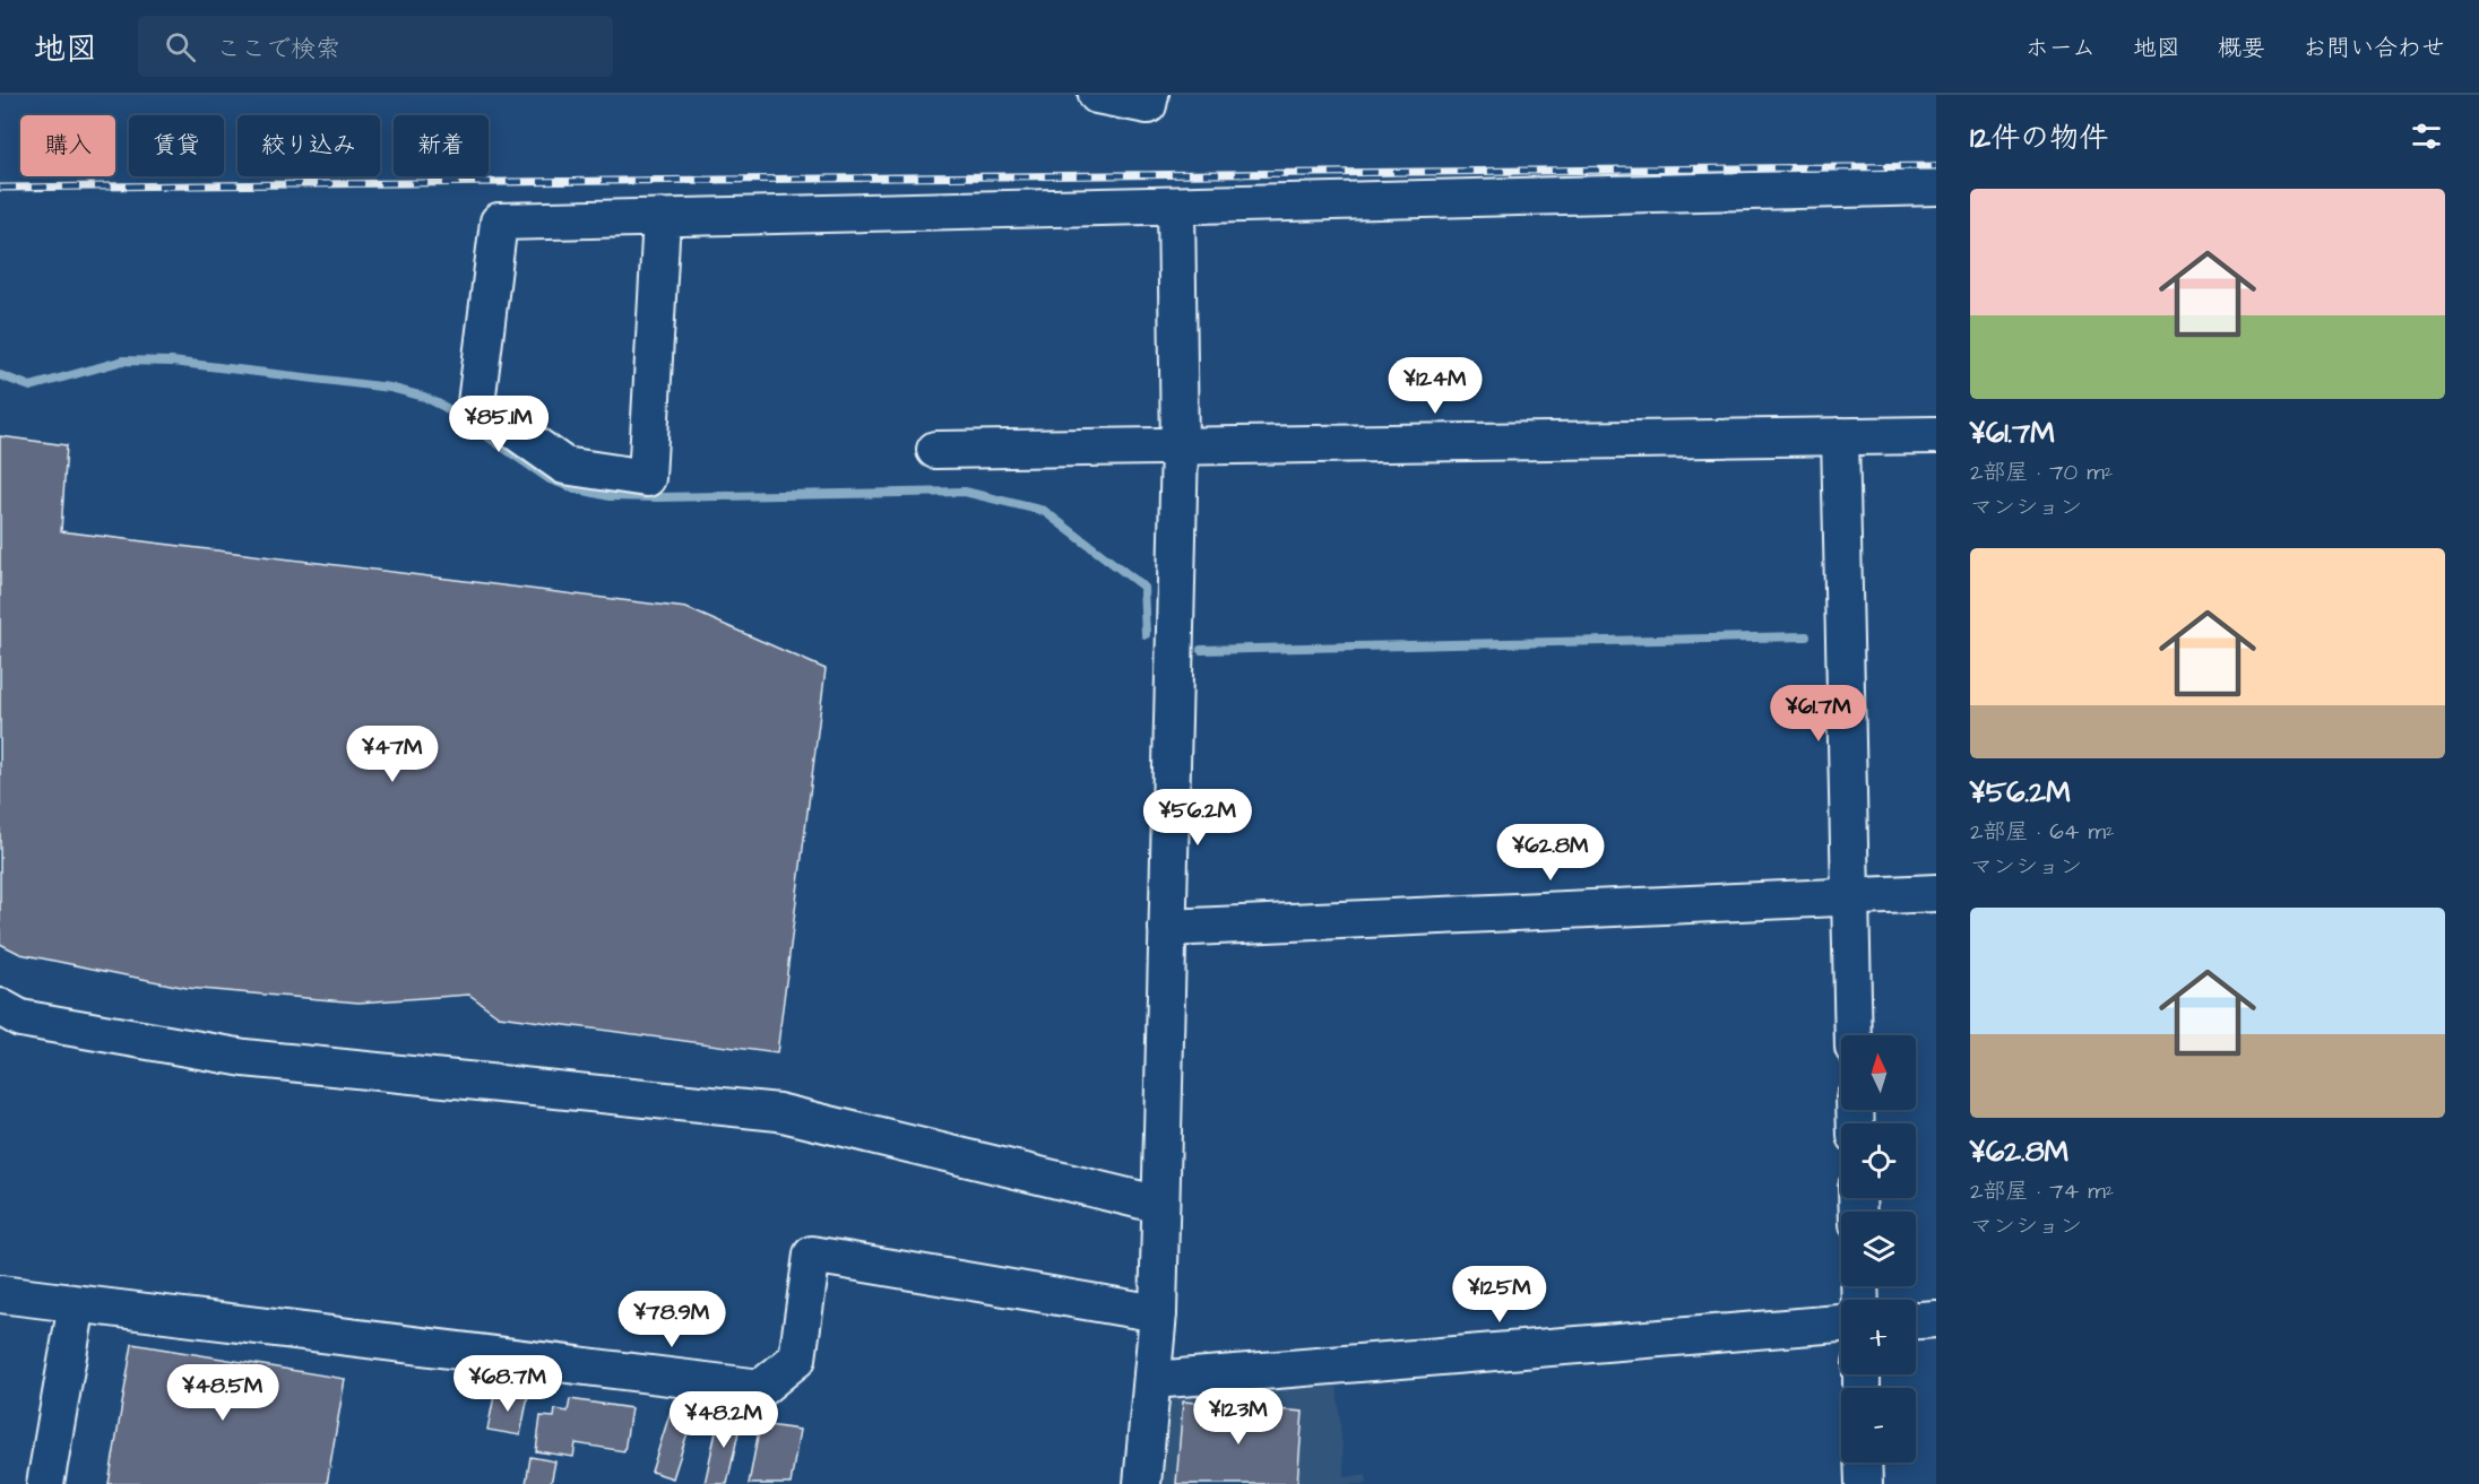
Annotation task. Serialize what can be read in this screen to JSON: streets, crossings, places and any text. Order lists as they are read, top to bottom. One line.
{"north":"top","page":{"header":"地図","search":"ここで検索","nav":["ホーム","地図","概要","お問い合わせ"],"heading":"12件の物件","chip":["購入","賃貸","絞り込み","新着"],"list":[{"name":"¥61.7M","note":"2部屋 · 70 m² · マンション"},{"name":"¥56.2M","note":"2部屋 · 64 m² · マンション"},{"name":"¥62.8M","note":"2部屋 · 74 m² · マンション"}],"price":["¥124M","¥85.1M","¥61.7M","¥47M","¥56.2M","¥62.8M","¥125M","¥78.9M","¥68.7M","¥48.5M","¥123M","¥48.2M"],"map_buttons":["+","−"]}}
